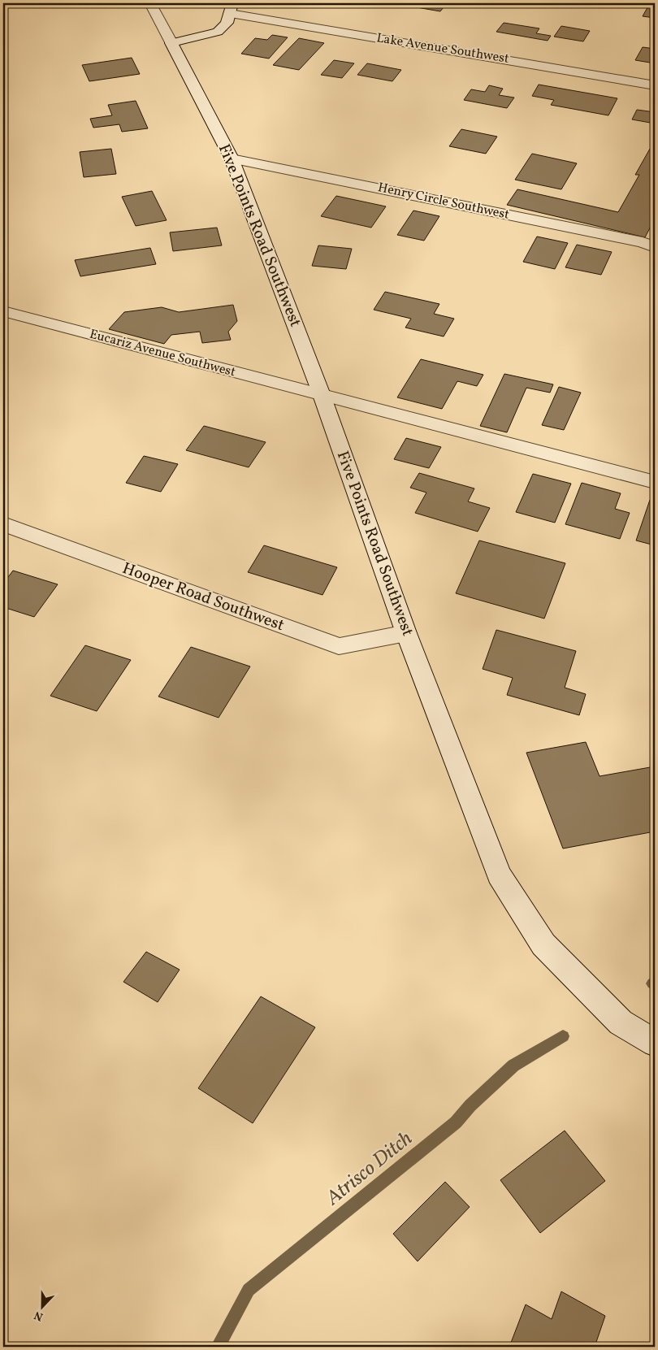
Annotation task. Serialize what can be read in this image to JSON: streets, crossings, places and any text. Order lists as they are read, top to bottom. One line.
{"streets":{"street":["Lake Avenue Southwest","Henry Circle Southwest","Five Points Road Southwest","Eucariz Avenue Southwest","Hooper Road Southwest"]},"crossings":[["Henry Circle Southwest","Five Points Road Southwest"],["Five Points Road Southwest","Eucariz Avenue Southwest"],["Five Points Road Southwest","Hooper Road Southwest"]],"water":["Atrisco Ditch"],"north":"bottom"}
